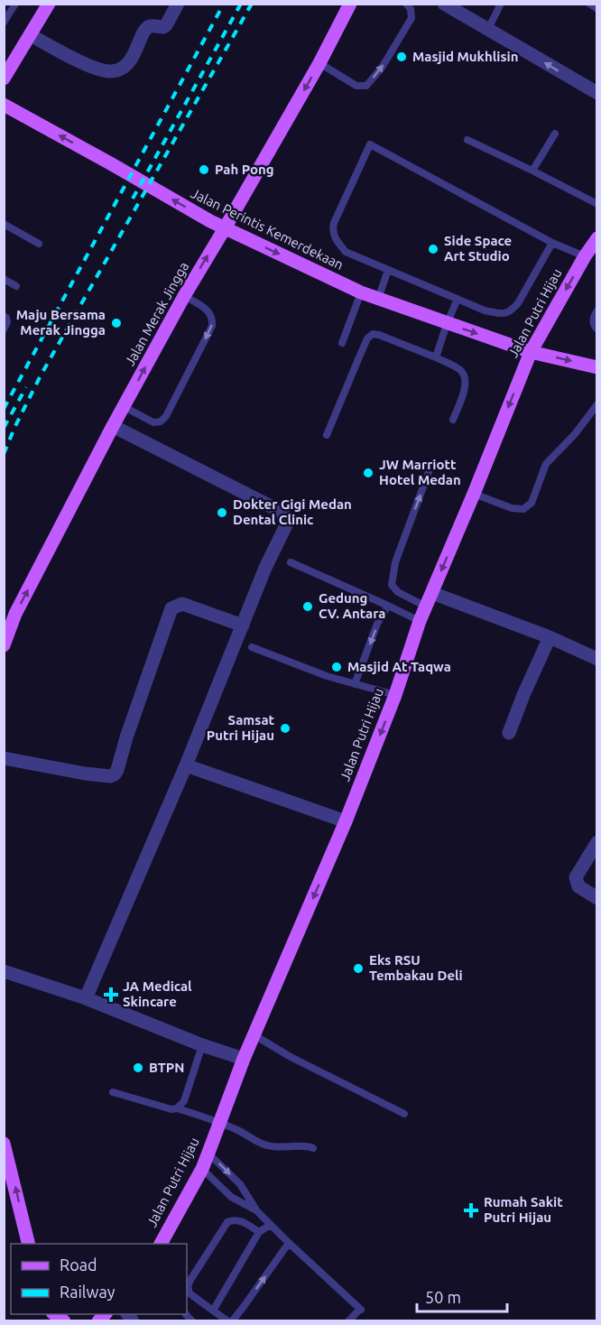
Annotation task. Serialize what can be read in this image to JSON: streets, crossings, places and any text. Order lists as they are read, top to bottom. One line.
{"streets":{"main road":["Jalan Perintis Kemerdekaan","Jalan Putri Hijau","Jalan Merak Jingga"]},"crossings":[["Jalan Perintis Kemerdekaan","Jalan Putri Hijau"],["Jalan Perintis Kemerdekaan","Jalan Merak Jingga"]],"one_way":["Jalan Putri Hijau"],"places":{"other":["Masjid Mukhlisin","Pah Pong","Side Space Art Studio","Maju Bersama Merak Jingga","JW Marriott Hotel Medan","Dokter Gigi Medan Dental Clinic","Gedung CV. Antara","Masjid At Taqwa","Samsat Putri Hijau","Eks RSU Tembakau Deli","BTPN"],"health":["JA Medical Skincare","Rumah Sakit Putri Hijau"]},"legend":["Road","Railway"],"scale_bar":"50 m"}
